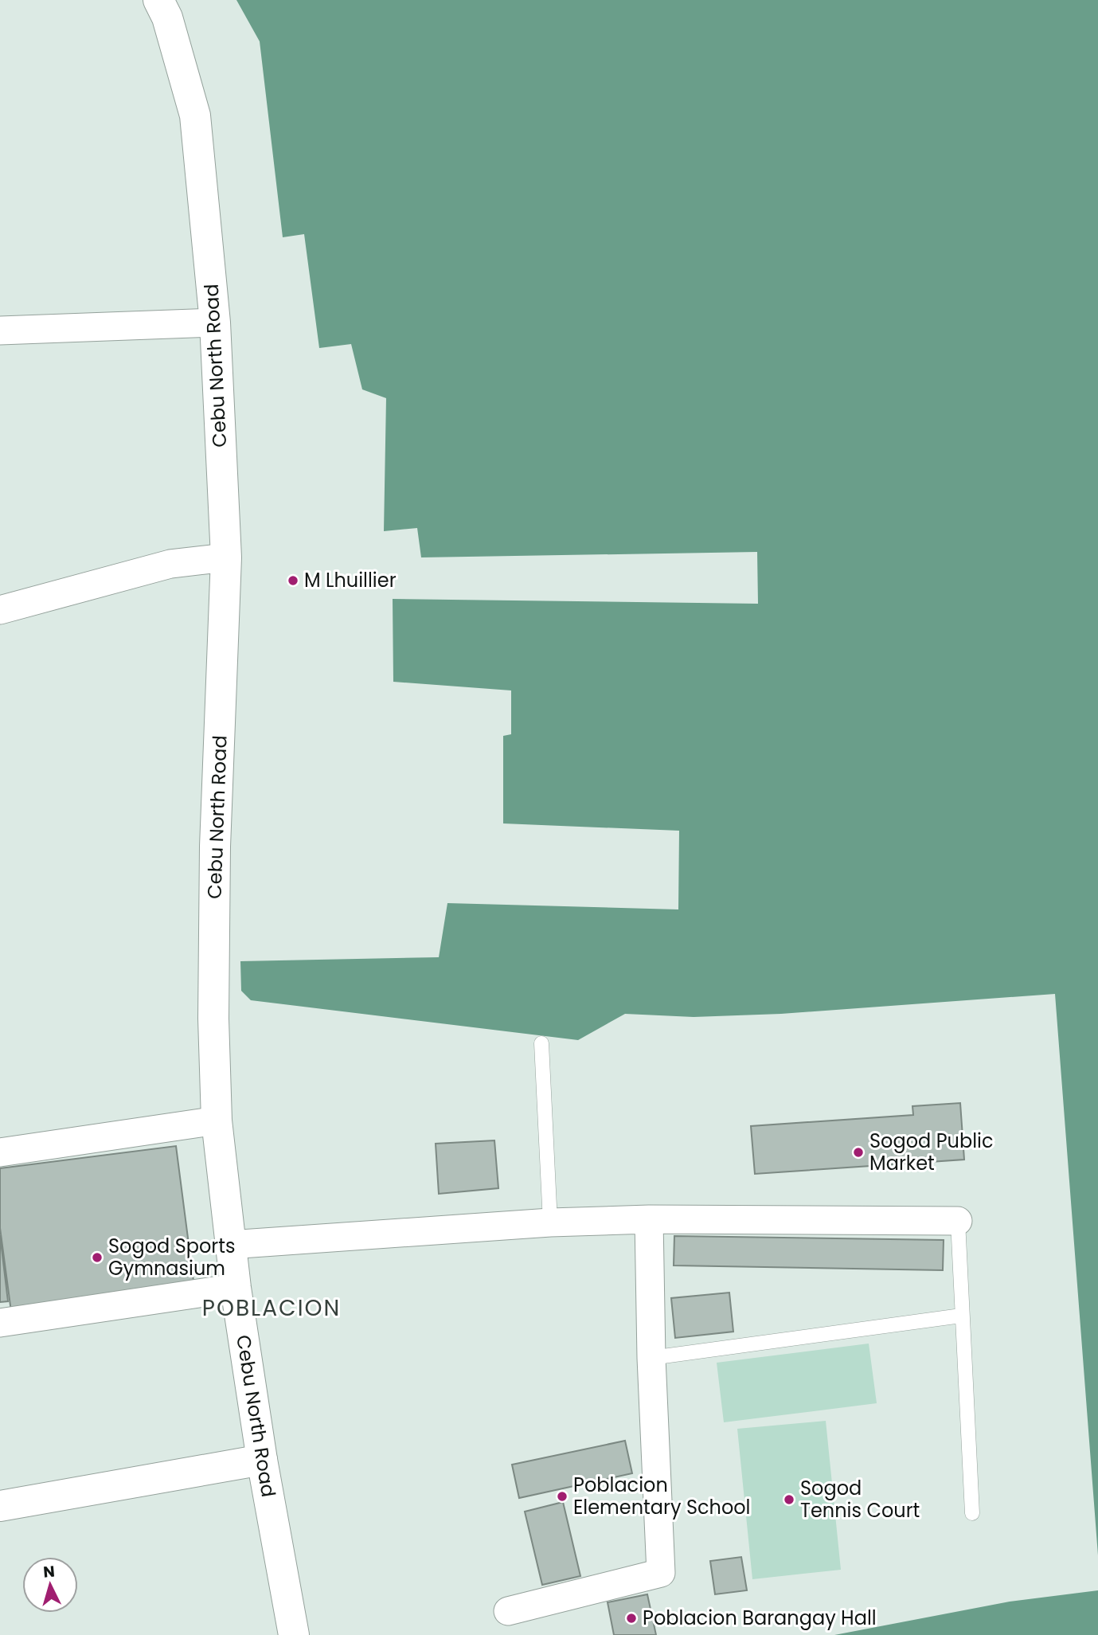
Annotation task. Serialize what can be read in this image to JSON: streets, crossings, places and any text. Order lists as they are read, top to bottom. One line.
{"streets":{"main road":["Cebu North Road"]},"districts":["POBLACION"],"places":["M Lhuillier","Sogod Public Market","Sogod Sports Gymnasium","Poblacion Elementary School","Sogod Tennis Court","Poblacion Barangay Hall"],"north":"top"}
